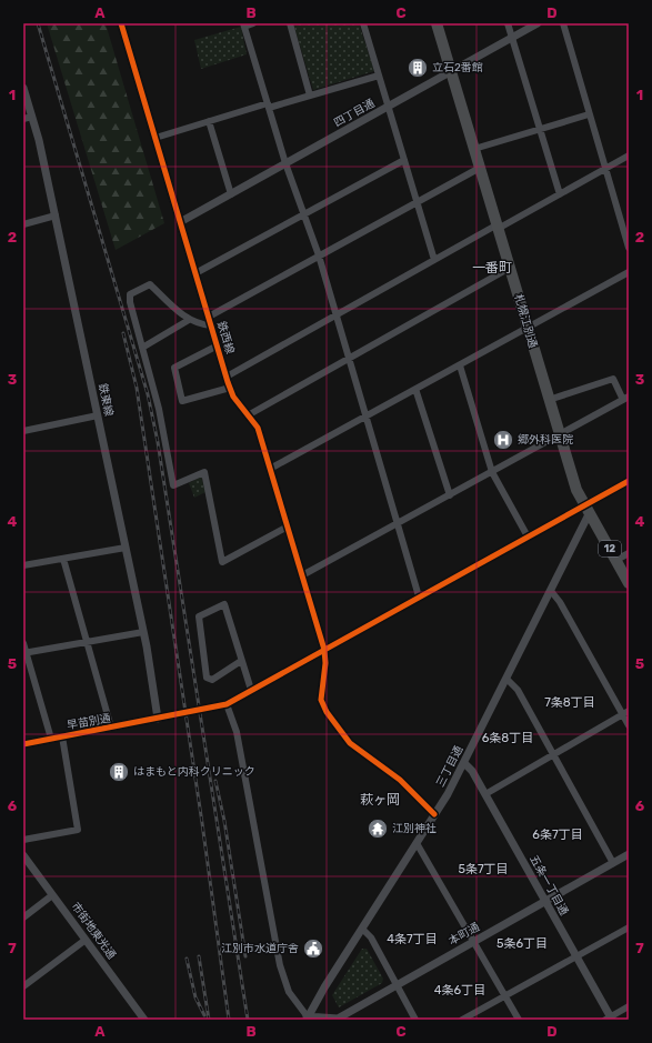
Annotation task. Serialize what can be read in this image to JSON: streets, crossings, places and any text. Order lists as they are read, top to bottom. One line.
{"streets":{"highway":["札幌江別通","12"],"street":["四丁目通","鉄西線","鉄東線","早苗別通","三丁目通","五条一丁目通","市街地東光通","本町通"]},"crossings":[["四丁目通","札幌江別通"],["四丁目通","鉄西線"],["札幌江別通","早苗別通"],["札幌江別通","三丁目通"],["鉄西線","早苗別通"],["鉄東線","早苗別通"],["早苗別通","三丁目通"],["三丁目通","五条一丁目通"],["三丁目通","本町通"],["五条一丁目通","本町通"]],"districts":["一番町","7条8丁目","6条8丁目","萩ヶ岡","6条7丁目","5条7丁目","4条7丁目","5条6丁目","4条6丁目"],"places":{"building":["立石2番館","はまもと内科クリニック"],"hospital":["郷外科医院"],"temple":["江別神社"],"public building":["江別市水道庁舎"]},"grid":{"columns":["A","B","C","D"],"rows":["1","2","3","4","5","6","7"]}}
